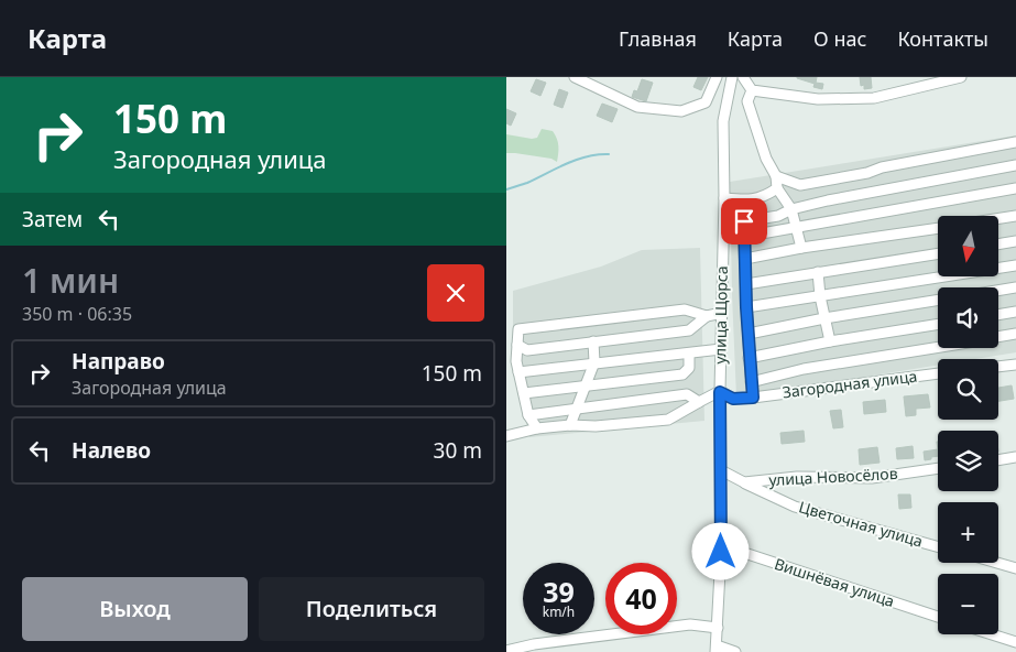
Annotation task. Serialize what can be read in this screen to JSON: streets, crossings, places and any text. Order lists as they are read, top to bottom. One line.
{"streets":{"street":["улица Щорса","Загородная улица","улица Новосёлов","Цветочная улица","Вишнёвая улица"]},"crossings":[["улица Щорса","Загородная улица"],["улица Щорса","Вишнёвая улица"],["улица Новосёлов","Цветочная улица"]],"north":"bottom","page":{"header":"Карта","nav":["Главная","Карта","О нас","Контакты"],"turn":["150 m","Загородная улица"],"then":"Затем","map_buttons":["+","−"],"heading":["1 мин","350 m · 06:35"],"list":[{"name":"Направо","note":"Загородная улица","value":"150 m"},{"name":"Налево","value":"30 m"}],"speed":"39 km/h","limit":"40","buttons":["Выход","Поделиться"]}}
